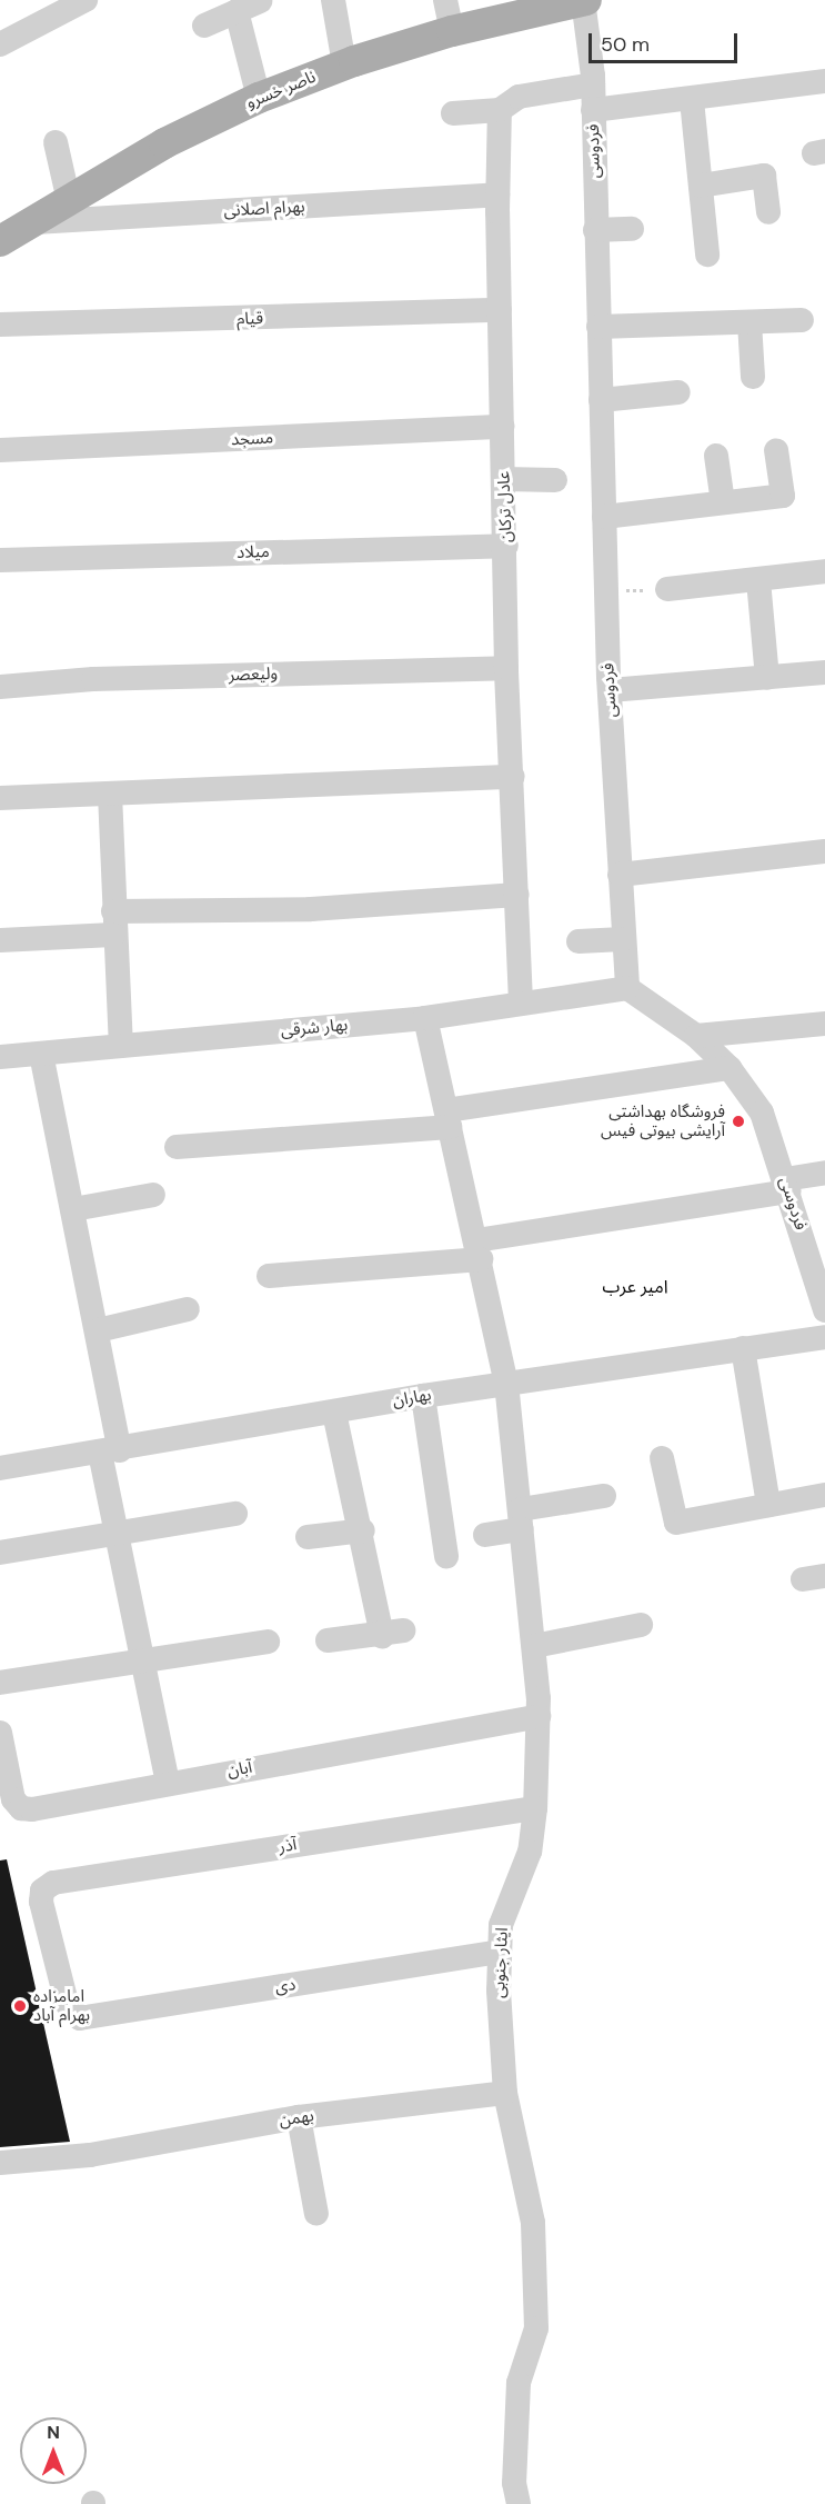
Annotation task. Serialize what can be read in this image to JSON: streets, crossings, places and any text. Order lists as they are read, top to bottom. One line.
{"streets":{"main road":["ناصر خسرو"],"street":["فردوسی","بهرام اصلانی","قیام","مسجد","عادل ترکان","میلاد","ولیعصر","بهار شرقی","بهاران","آبان","آذر","ایثار جنوبی","دی","بهمن"]},"crossings":[["ناصر خسرو","فردوسی"],["ناصر خسرو","بهرام اصلانی"],["فردوسی","بهار شرقی"],["بهرام اصلانی","عادل ترکان"],["قیام","عادل ترکان"],["مسجد","عادل ترکان"],["عادل ترکان","میلاد"],["عادل ترکان","ولیعصر"],["عادل ترکان","بهار شرقی"],["بهار شرقی","ایثار جنوبی"],["بهاران","ایثار جنوبی"],["آبان","ایثار جنوبی"],["آذر","ایثار جنوبی"],["آذر","دی"],["ایثار جنوبی","دی"],["ایثار جنوبی","بهمن"]],"districts":["امیر عرب"],"places":["فروشگاه بهداشتی آرایشی بیوتی فیس","امامزاده بهرام آباد"],"scale_bar":"50 m","north":"top"}
